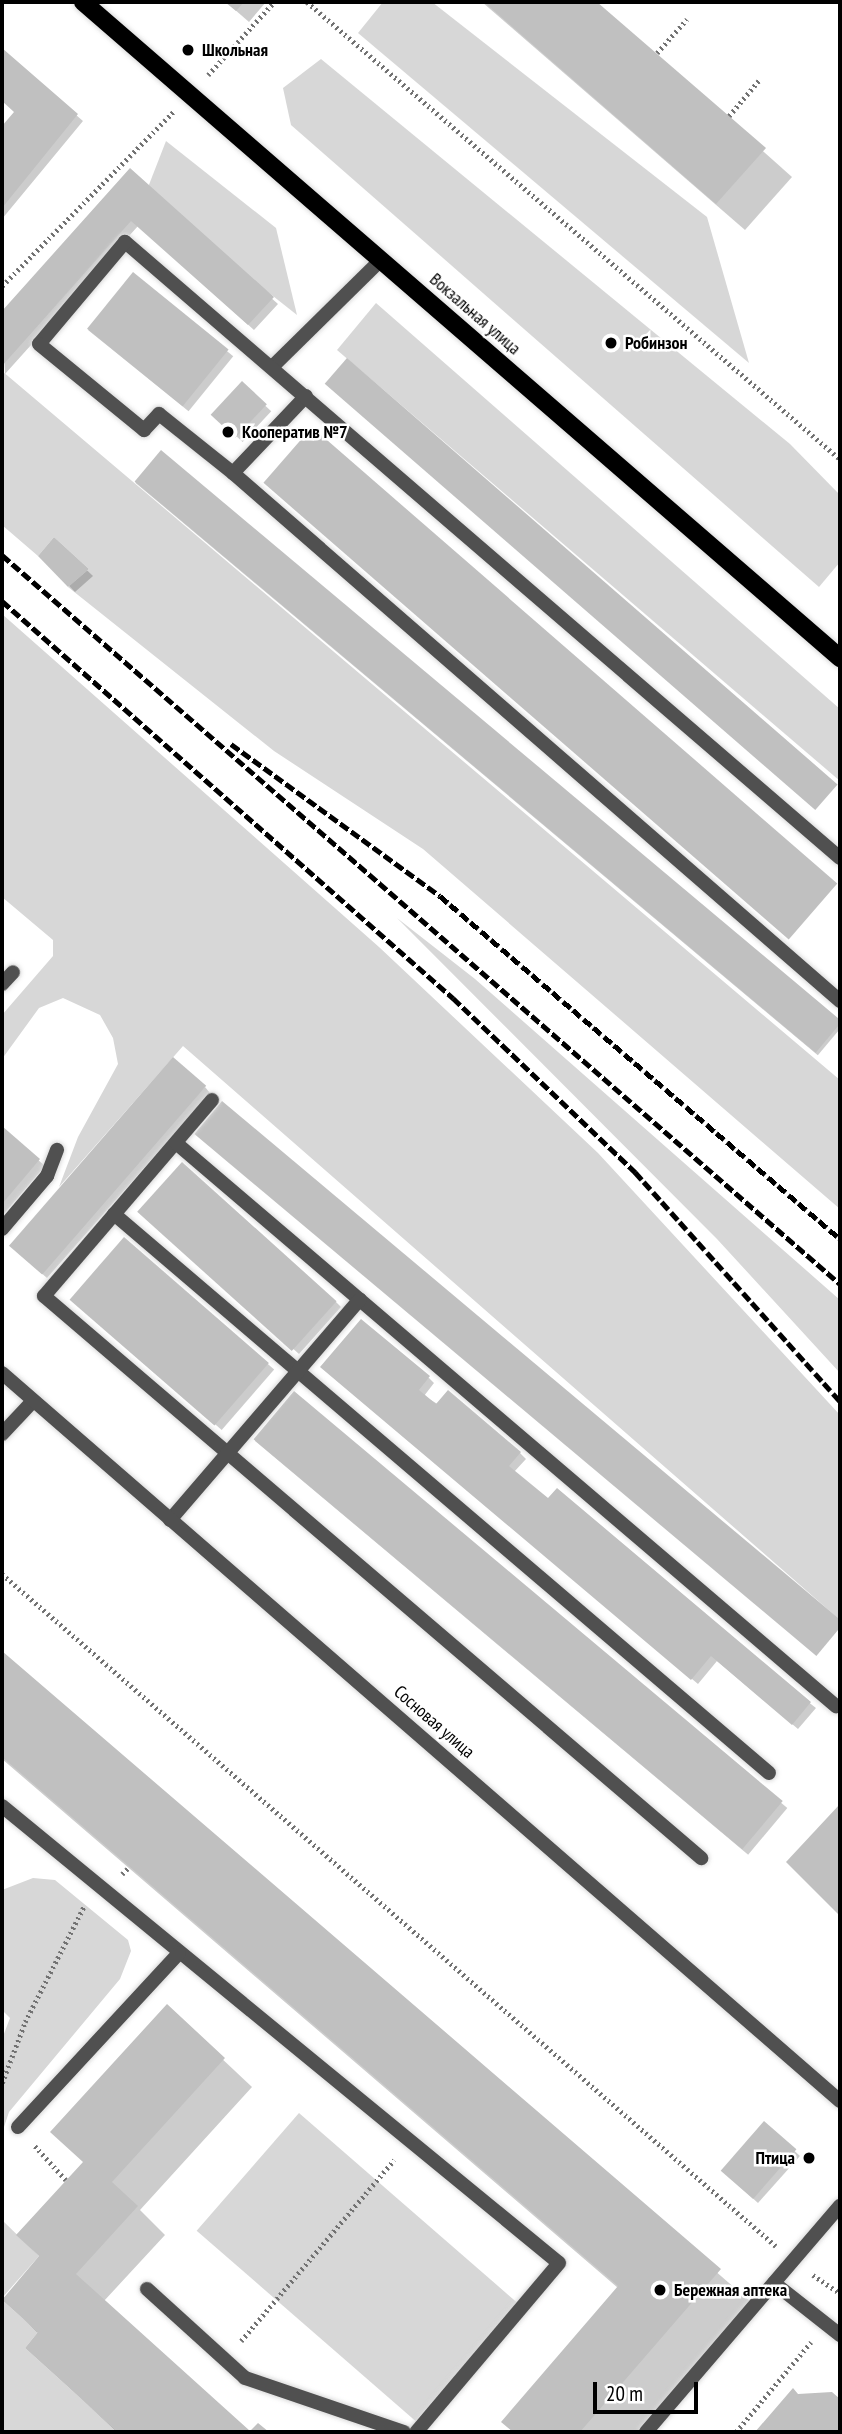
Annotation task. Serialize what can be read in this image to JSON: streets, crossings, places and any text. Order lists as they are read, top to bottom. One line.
{"streets":{"main road":["Вокзальная улица"],"street":["Сосновая улица"]},"places":["Школьная","Робинзон","Кооператив №7","Птица","Бережная аптека"],"scale_bar":"20 m"}
